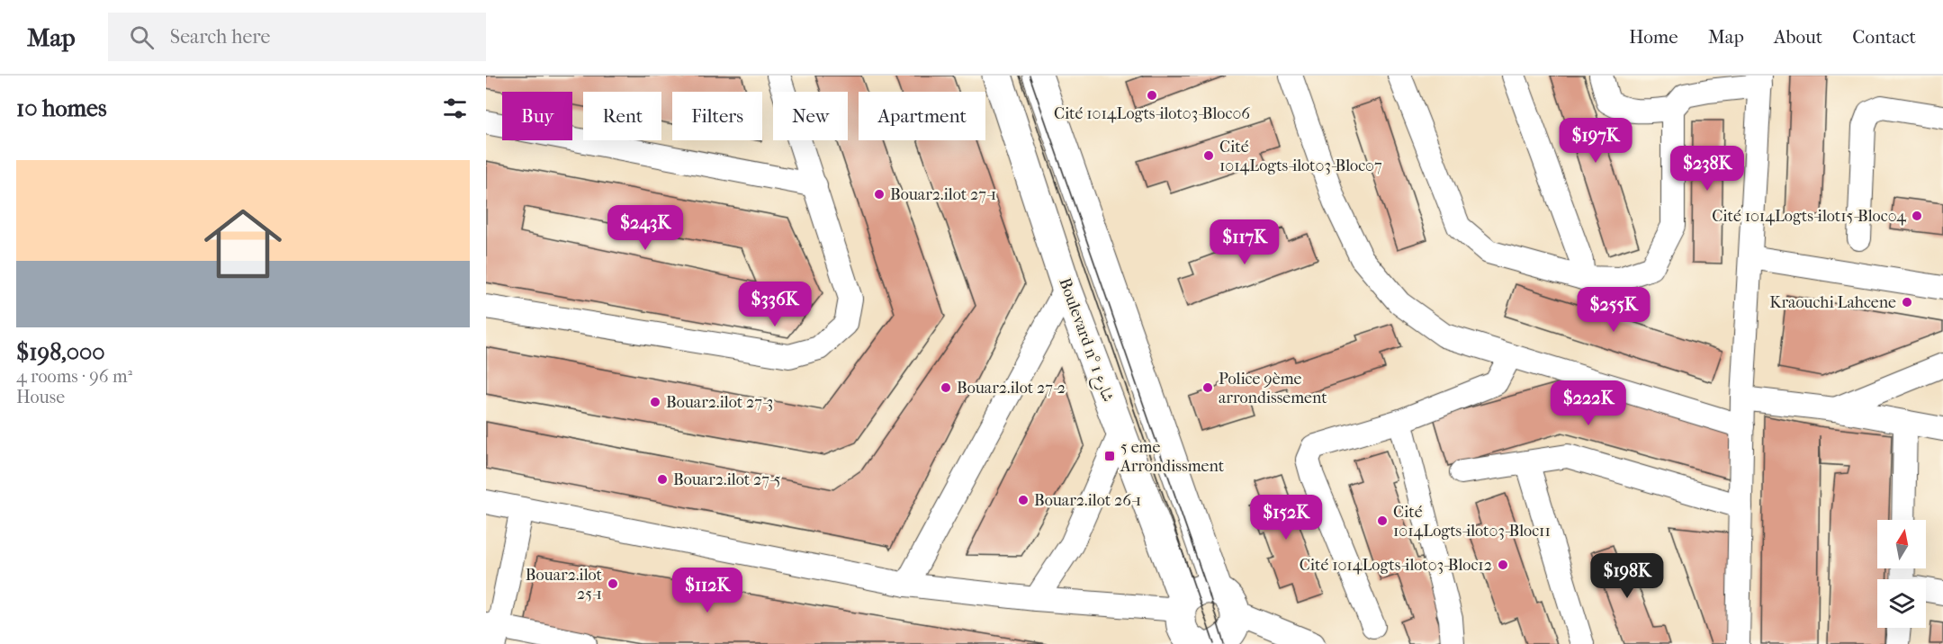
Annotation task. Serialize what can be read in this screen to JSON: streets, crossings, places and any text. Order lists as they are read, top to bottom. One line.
{"streets":{"main road":["Boulevard n° شارع 1"]},"places":{"other":["Cité 1014Logts-ilot03-Bloc06","Cité 1014Logts-ilot03-Bloc07","Bouar2.ilot 27-1","Cité 1014Logts-ilot15-Bloc04","Kraouchi Lahcene","Bouar2.ilot 27-2","Police 9ème arrondissement","Bouar2.ilot 27-3","Bouar2.ilot 27-5","Bouar2.ilot 26-1","Cité 1014Logts-ilot03-Bloc11","Cité 1014Logts-ilot03-Bloc12","Bouar2.ilot 25-1"],"transit":["5 eme Arrondissment"]},"north":"top","page":{"header":"Map","search":"Search here","nav":["Home","Map","About","Contact"],"heading":"10 homes","chip":["Buy","Rent","Filters","New","Apartment"],"price":["$197K","$238K","$243K","$117K","$336K","$255K","$222K","$152K","$198K","$112K"],"list":[{"name":"$198,000","note":"4 rooms · 96 m² · House"}]}}
